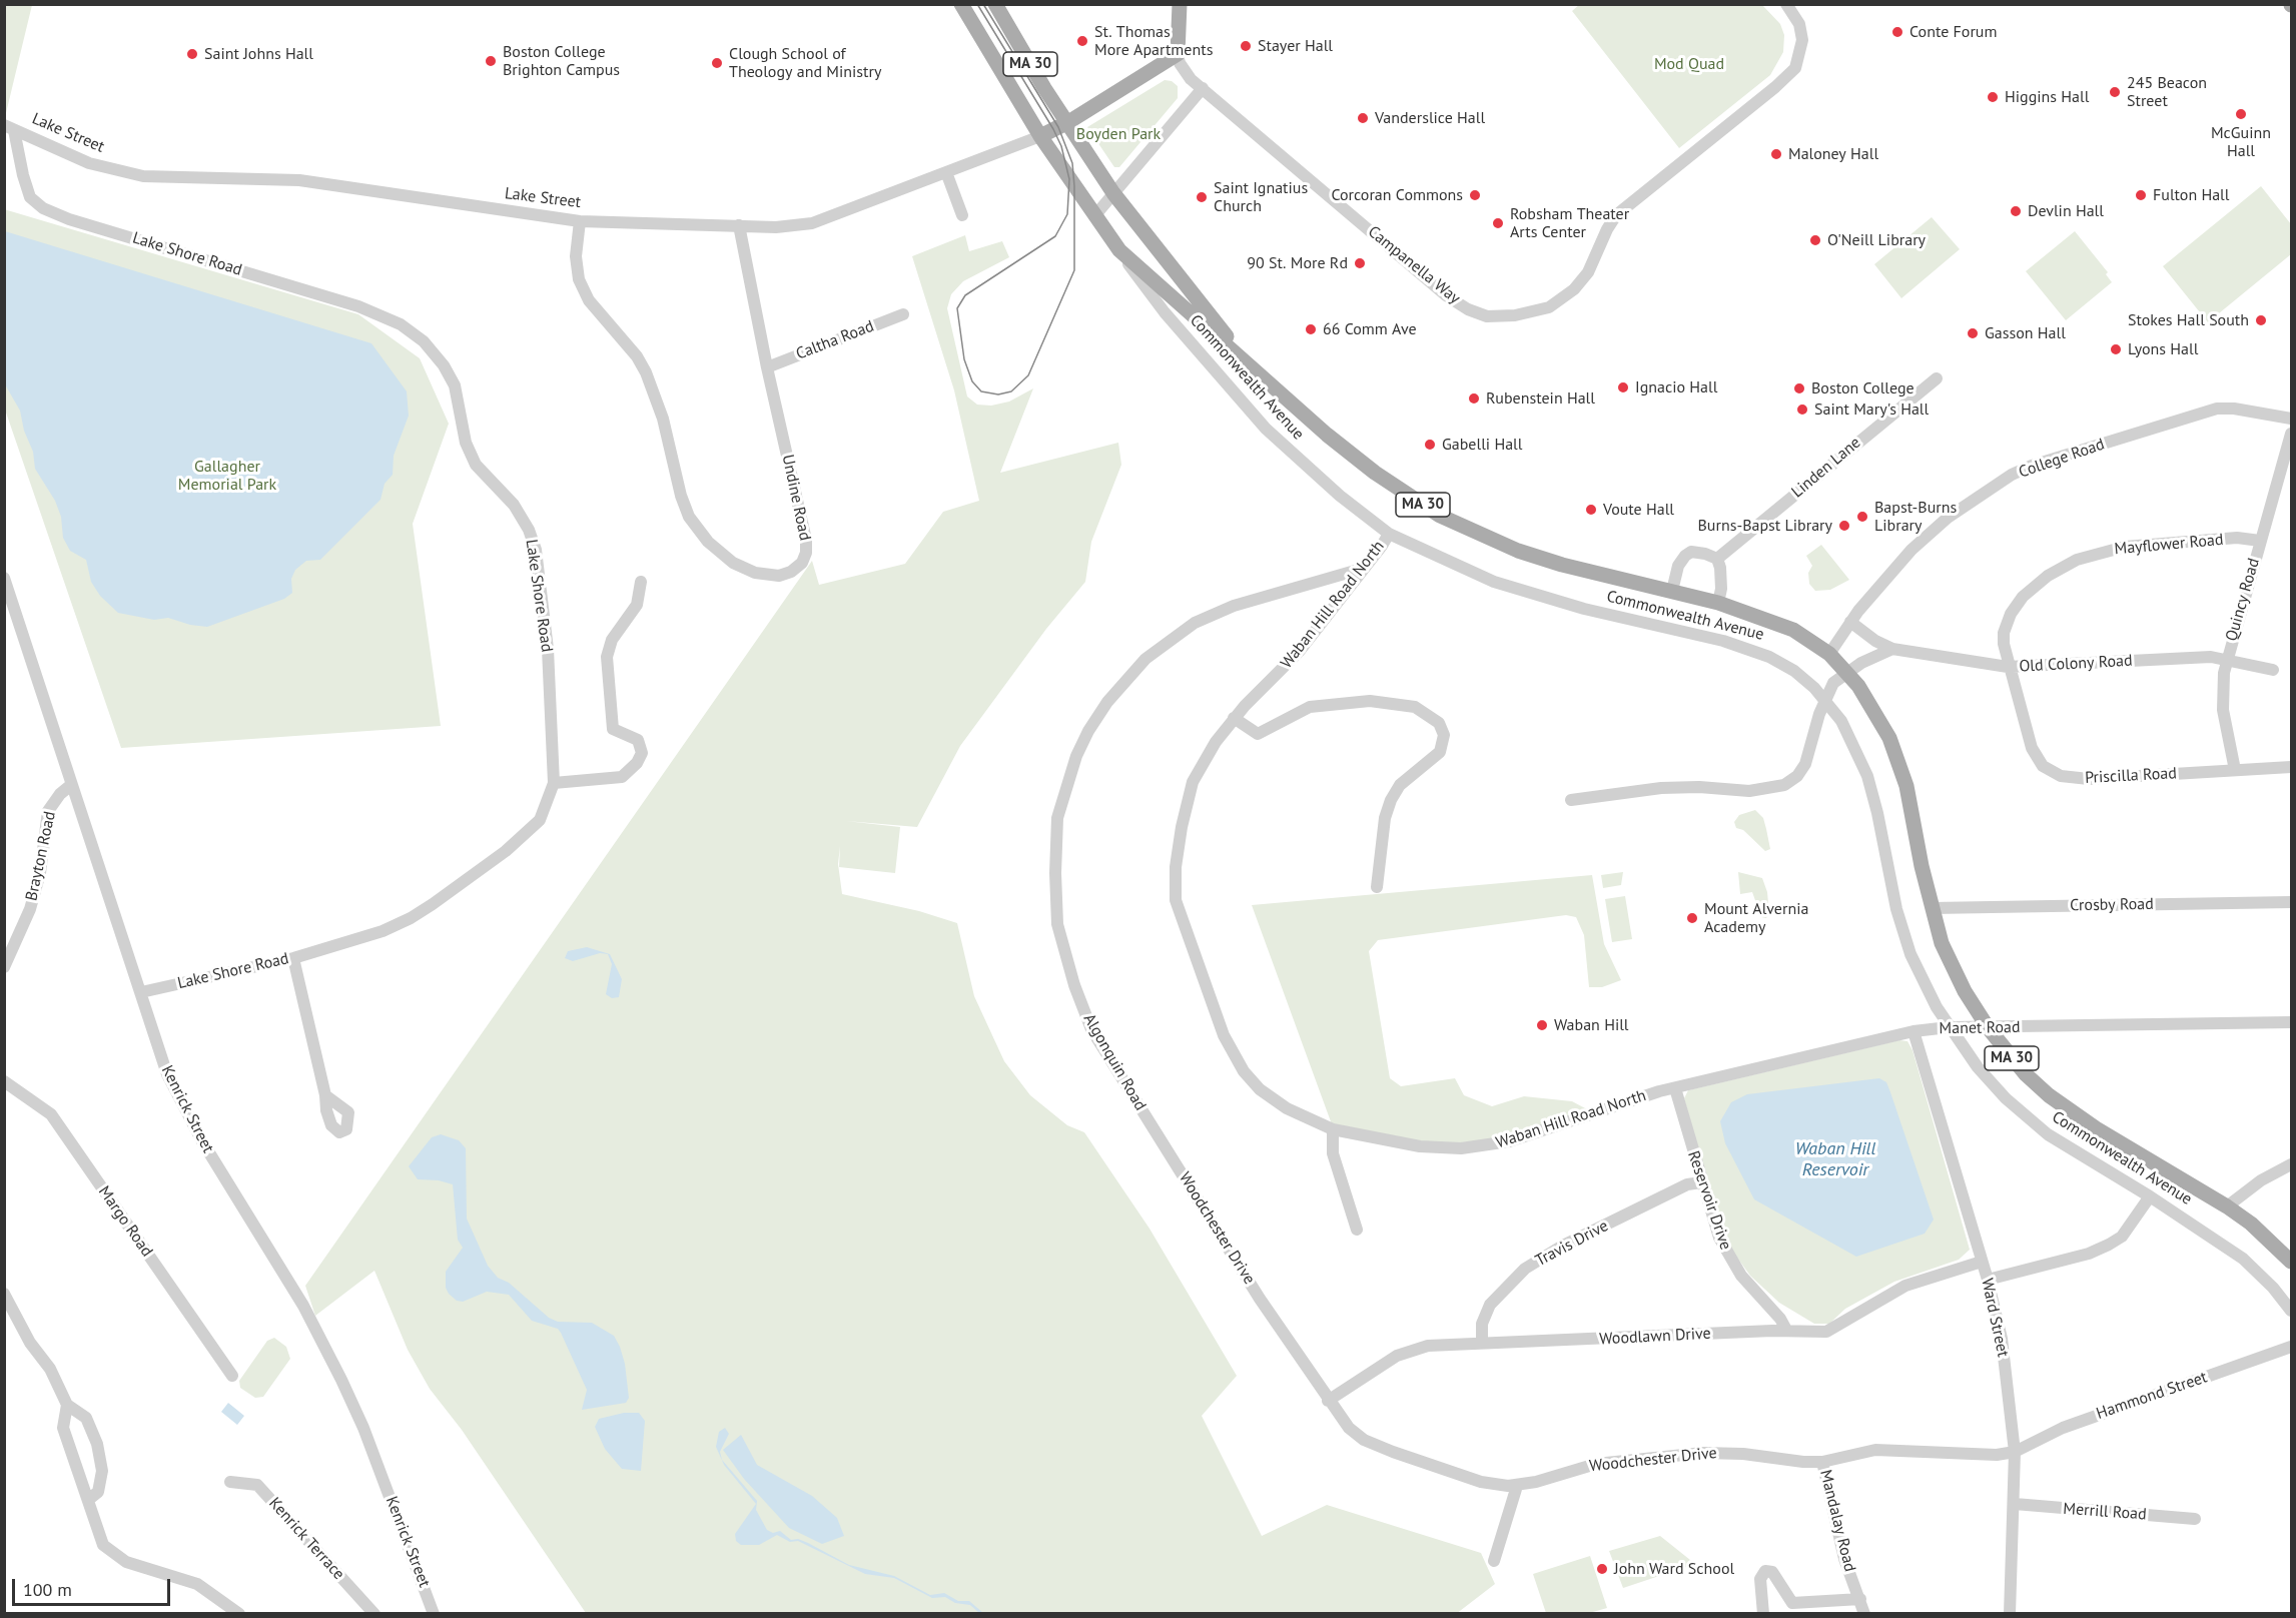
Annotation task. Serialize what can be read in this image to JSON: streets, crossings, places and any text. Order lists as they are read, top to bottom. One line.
{"streets":{"main road":["MA 30","Lake Street","Commonwealth Avenue"],"street":["Lake Shore Road","Campanella Way","Caltha Road","College Road","Linden Lane","Undine Road","Mayflower Road","Quincy Road","Waban Hill Road North","Old Colony Road","Priscilla Road","Brayton Road","Crosby Road","Manet Road","Algonquin Road","Kenrick Street","Reservoir Drive","Margo Road","Woodchester Drive","Travis Drive","Ward Street","Woodlawn Drive","Hammond Street","Merrill Road","Mandalay Road","Kenrick Terrace"]},"crossings":[["Lake Street","Lake Shore Road"],["Lake Street","Campanella Way"],["Lake Street","Commonwealth Avenue"],["Lake Street","Undine Road"],["Lake Shore Road","Kenrick Street"],["Caltha Road","Undine Road"],["Commonwealth Avenue","College Road"],["Commonwealth Avenue","Waban Hill Road North"],["Commonwealth Avenue","Crosby Road"],["Commonwealth Avenue","Manet Road"],["College Road","Old Colony Road"],["Mayflower Road","Quincy Road"],["Mayflower Road","Old Colony Road"],["Mayflower Road","Priscilla Road"],["Quincy Road","Old Colony Road"],["Quincy Road","Priscilla Road"],["Waban Hill Road North","Manet Road"],["Waban Hill Road North","Algonquin Road"],["Waban Hill Road North","Reservoir Drive"],["Old Colony Road","Priscilla Road"],["Brayton Road","Kenrick Street"],["Manet Road","Reservoir Drive"],["Manet Road","Ward Street"],["Algonquin Road","Woodchester Drive"],["Reservoir Drive","Travis Drive"],["Reservoir Drive","Woodlawn Drive"],["Woodchester Drive","Ward Street"],["Woodchester Drive","Woodlawn Drive"],["Woodchester Drive","Hammond Street"],["Woodchester Drive","Mandalay Road"],["Travis Drive","Woodlawn Drive"],["Ward Street","Woodlawn Drive"],["Ward Street","Hammond Street"],["Ward Street","Merrill Road"]],"water":["Waban Hill Reservoir"],"parks":["Mod Quad","Boyden Park","Gallagher Memorial Park"],"places":["Conte Forum","St. Thomas More Apartments","Stayer Hall","Saint Johns Hall","Boston College Brighton Campus","Clough School of Theology and Ministry","245 Beacon Street","Higgins Hall","McGuinn Hall","Vanderslice Hall","Maloney Hall","Corcoran Commons","Fulton Hall","Saint Ignatius Church","Devlin Hall","Robsham Theater Arts Center","O'Neill Library","90 St. More Rd","Stokes Hall South","66 Comm Ave","Gasson Hall","Lyons Hall","Ignacio Hall","Boston College","Rubenstein Hall","Saint Mary's Hall","Gabelli Hall","Voute Hall","Bapst-Burns Library","Burns-Bapst Library","Mount Alvernia Academy","Waban Hill","John Ward School"],"scale_bar":"100 m"}
